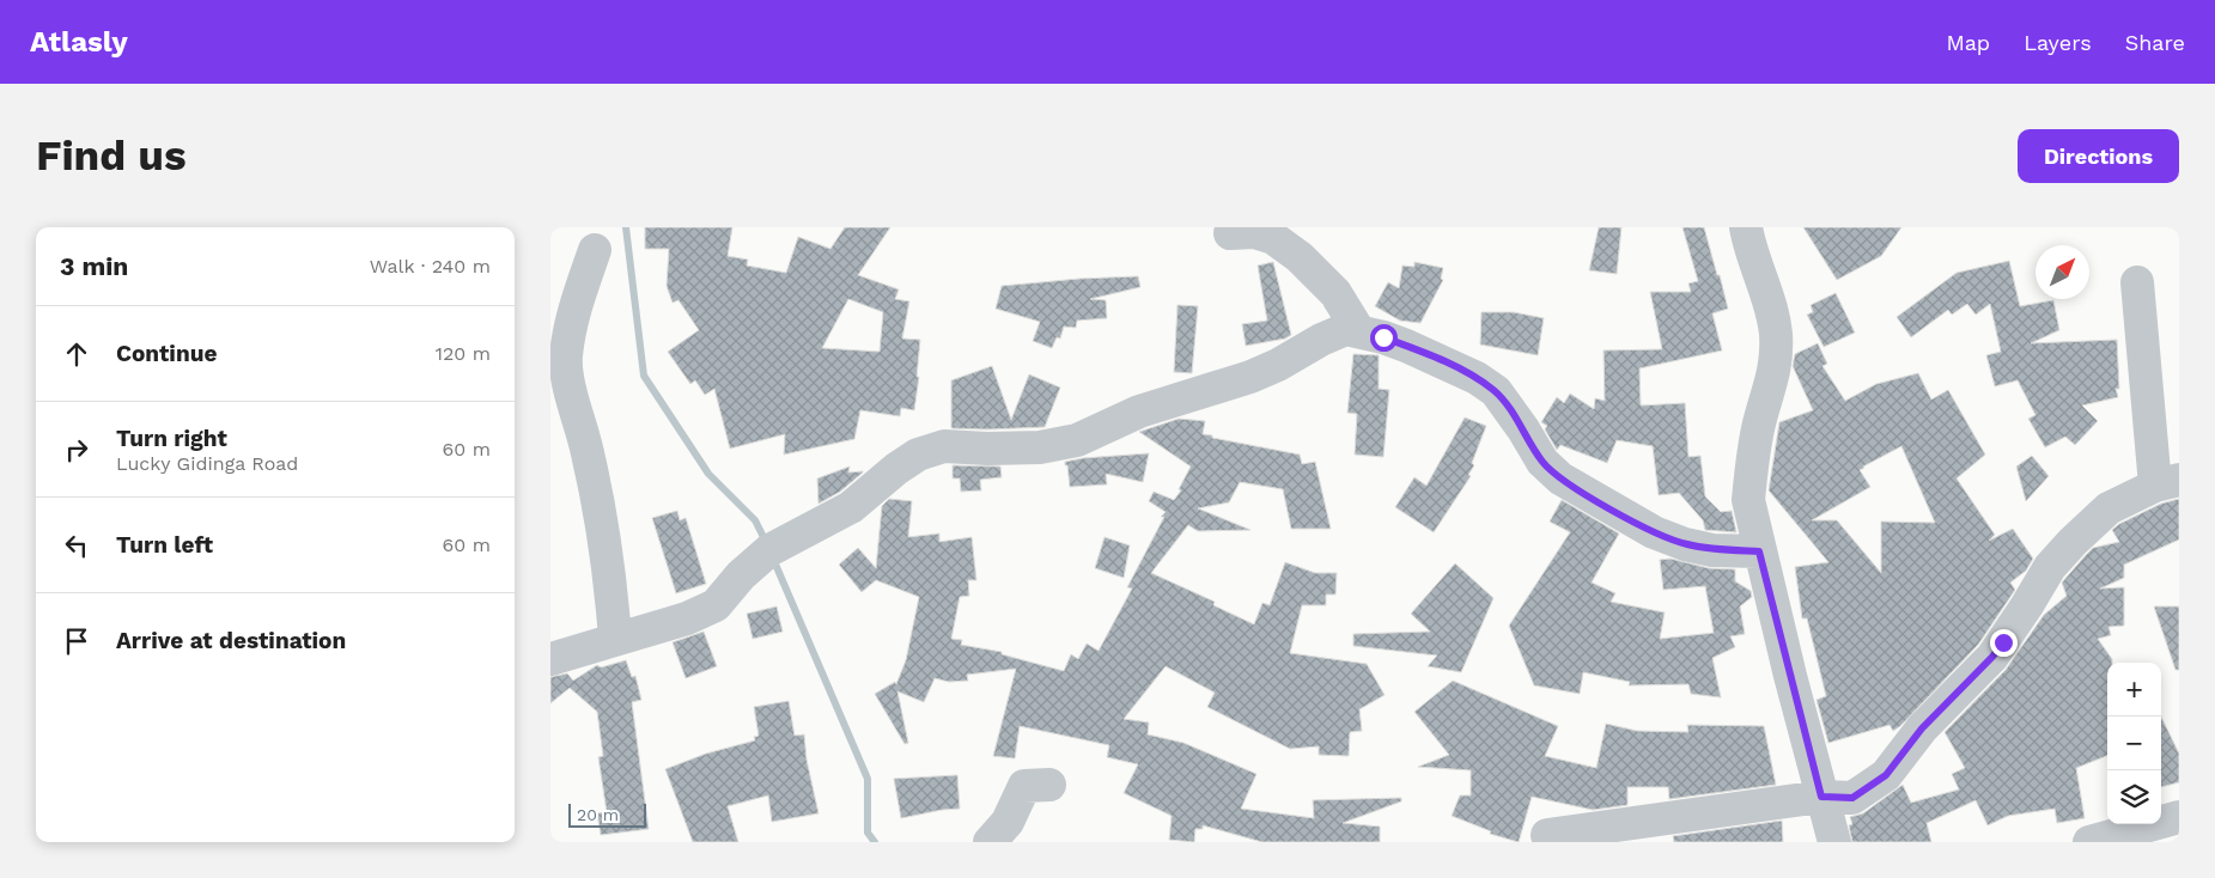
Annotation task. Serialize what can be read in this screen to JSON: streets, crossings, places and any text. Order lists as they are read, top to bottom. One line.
{"scale_bar":"20 m","north":"top right","page":{"header":"Atlasly","nav":["Map","Layers","Share"],"buttons":"Directions","title":"Find us","heading":["3 min","Walk · 240 m"],"list":[["Continue","120 m"],["Turn right","Lucky Gidinga Road","60 m"],["Turn left","60 m"],"Arrive at destination"],"map_buttons":["+","−"],"scale":"20 m"}}
